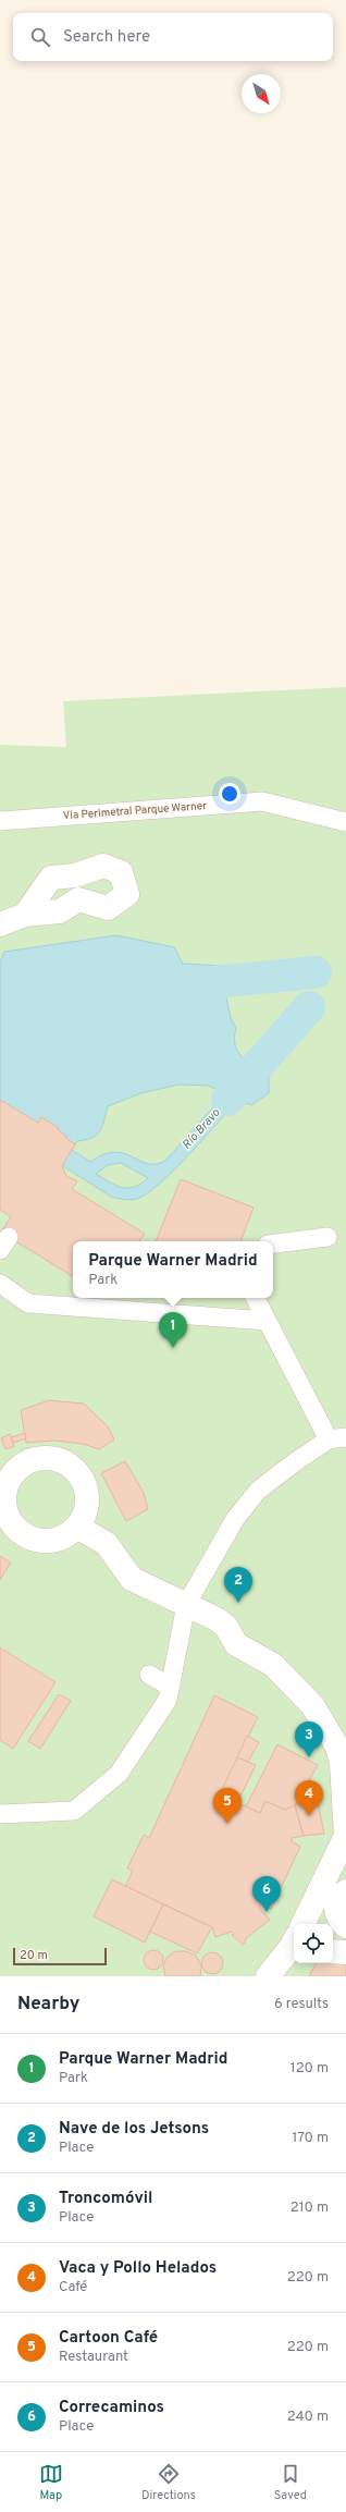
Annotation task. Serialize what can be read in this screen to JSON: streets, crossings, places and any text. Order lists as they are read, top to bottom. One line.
{"streets":{"lane":["Via Perimetral Parque Warner"]},"water":["Río Bravo"],"scale_bar":"20 m","north":"bottom right","page":{"search":"Search here","popup":["Parque Warner Madrid","Park"],"pins":["1","2","3","4","5","6"],"scale":"20 m","heading":["Nearby","6 results"],"list":[{"mark":"1","name":"Parque Warner Madrid","note":"Park","value":"120 m"},{"mark":"2","name":"Nave de los Jetsons","note":"Place","value":"170 m"},{"mark":"3","name":"Troncomóvil","note":"Place","value":"210 m"},{"mark":"4","name":"Vaca y Pollo Helados","note":"Café","value":"220 m"},{"mark":"5","name":"Cartoon Café","note":"Restaurant","value":"220 m"},{"mark":"6","name":"Correcaminos","note":"Place","value":"240 m"}],"nav":["Map","Directions","Saved"]}}
